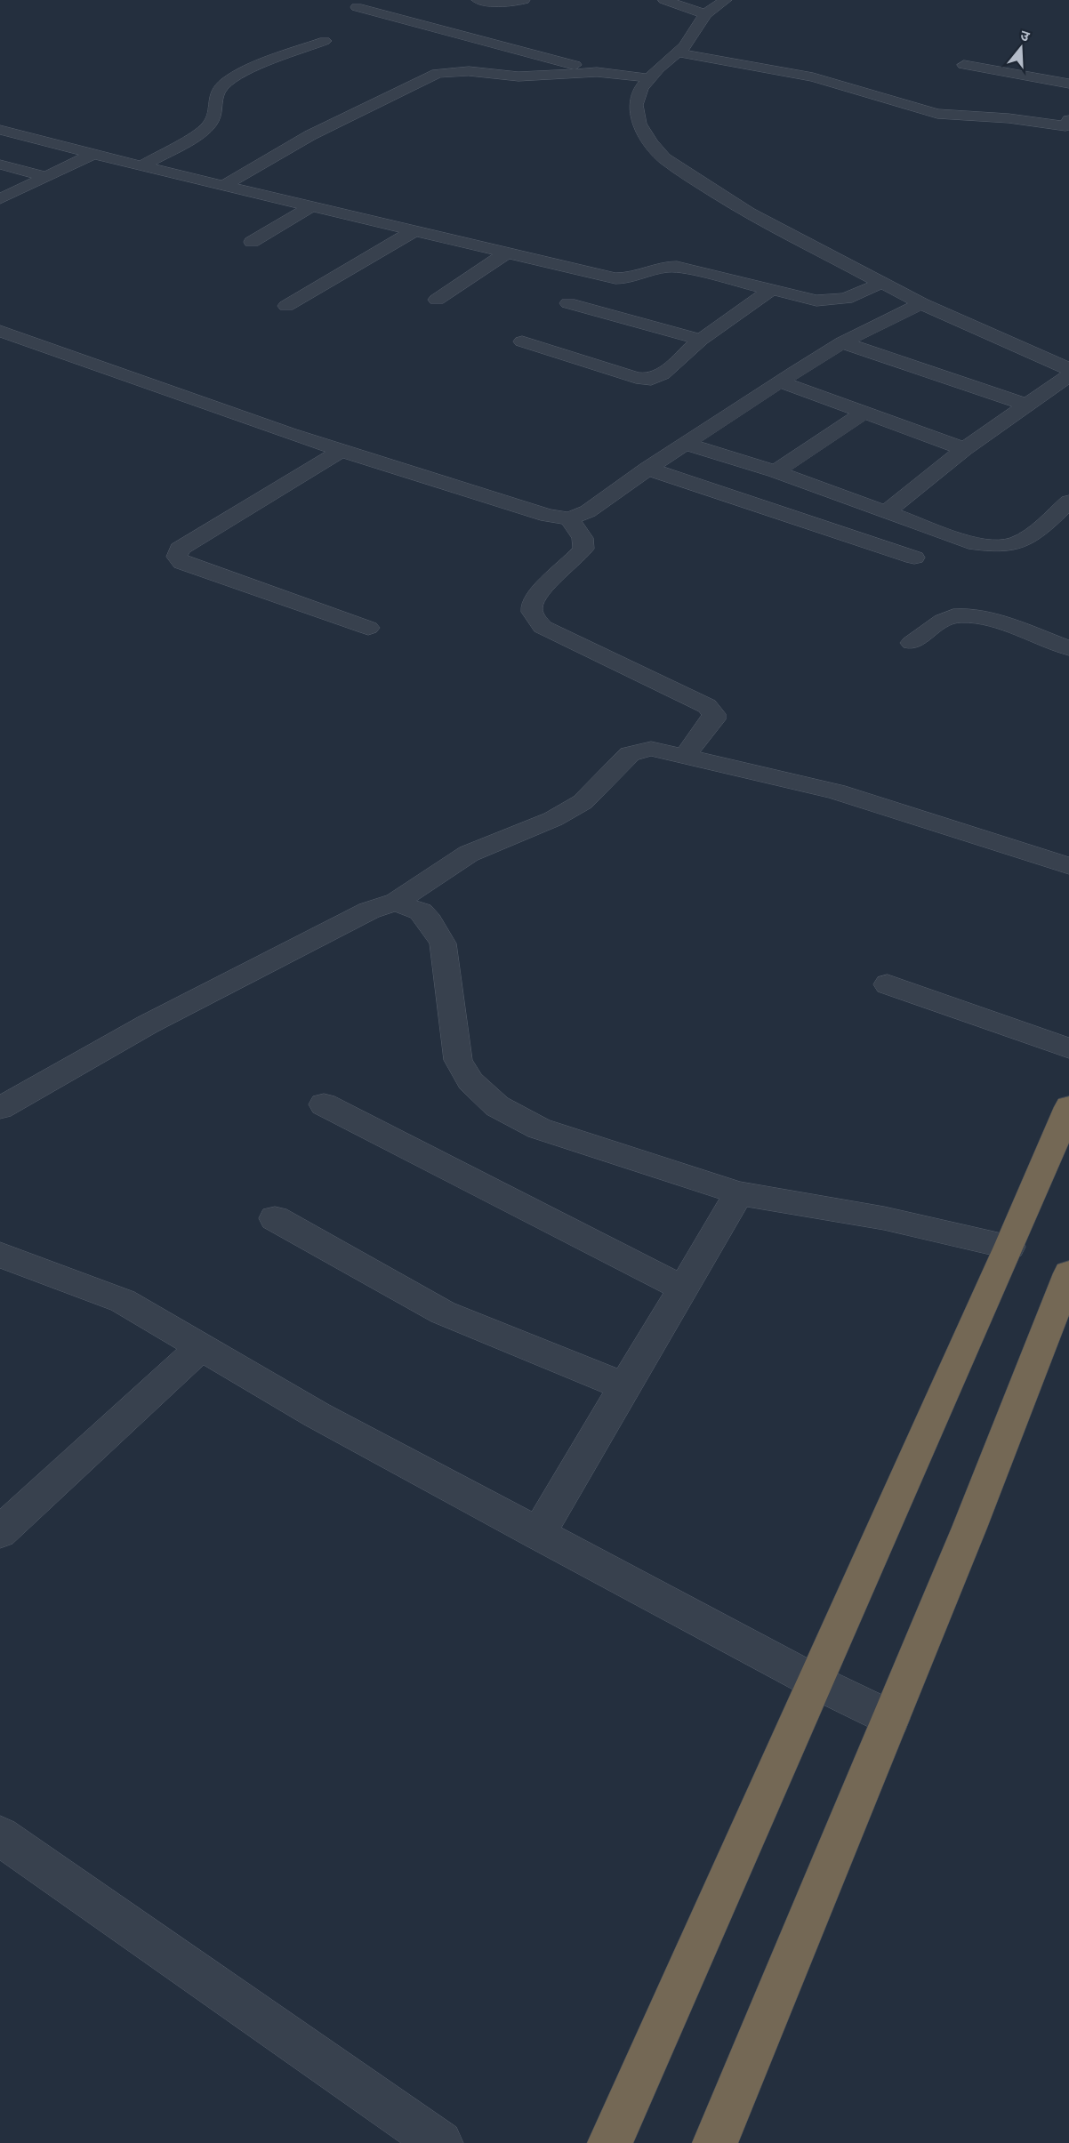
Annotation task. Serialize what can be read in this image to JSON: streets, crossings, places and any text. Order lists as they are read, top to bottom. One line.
{"north":"top"}
